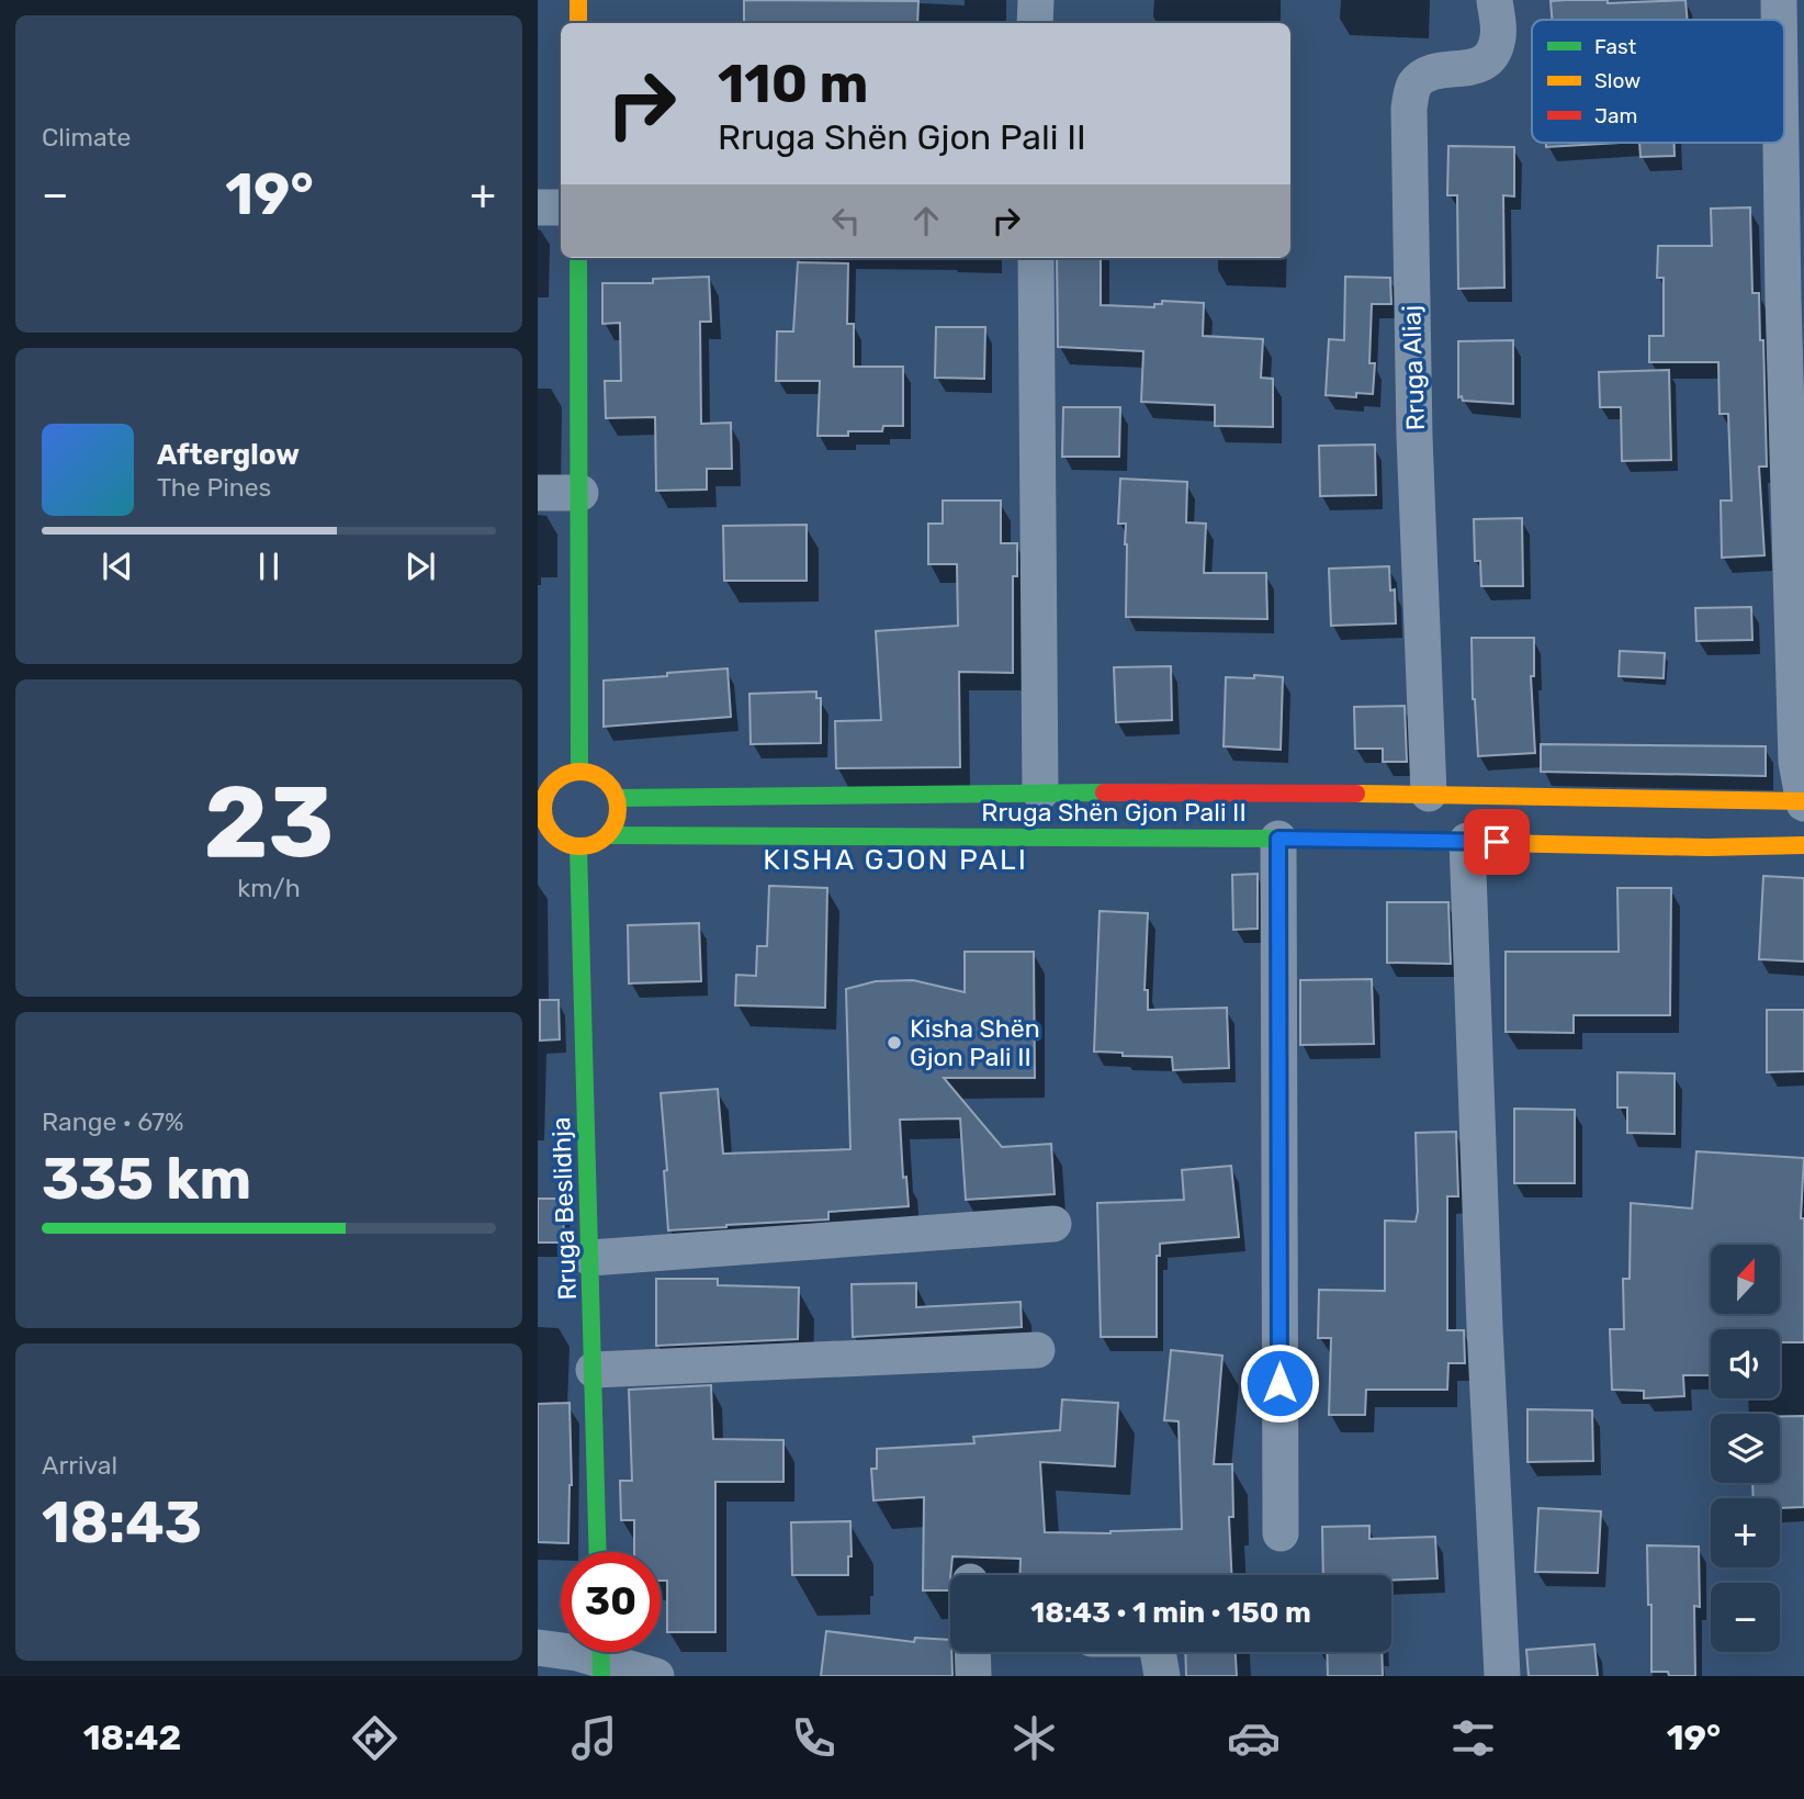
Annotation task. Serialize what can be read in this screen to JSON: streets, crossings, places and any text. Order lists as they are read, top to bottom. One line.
{"streets":{"street":["Rruga Aliaj","Rruga Shën Gjon Pali II","Rruga Beslidhja"]},"crossings":[["Rruga Aliaj","Rruga Shën Gjon Pali II"],["Rruga Shën Gjon Pali II","Rruga Beslidhja"]],"districts":["KISHA GJON PALI"],"places":["Kisha Shën Gjon Pali II"],"legend":["Fast","Slow","Jam"],"north":"top","page":{"tile":["Climate",["23","km/h"],["Range · 67%","335 km"],["Arrival","18:43"]],"turn":["110 m","Rruga Shën Gjon Pali II"],"heat":["−","19°","+"],"song":["Afterglow","The Pines"],"map_buttons":["+","−"],"limit":"30","trip":"18:43 · 1 min · 150 m","tabs":["18:42","19°"]}}
